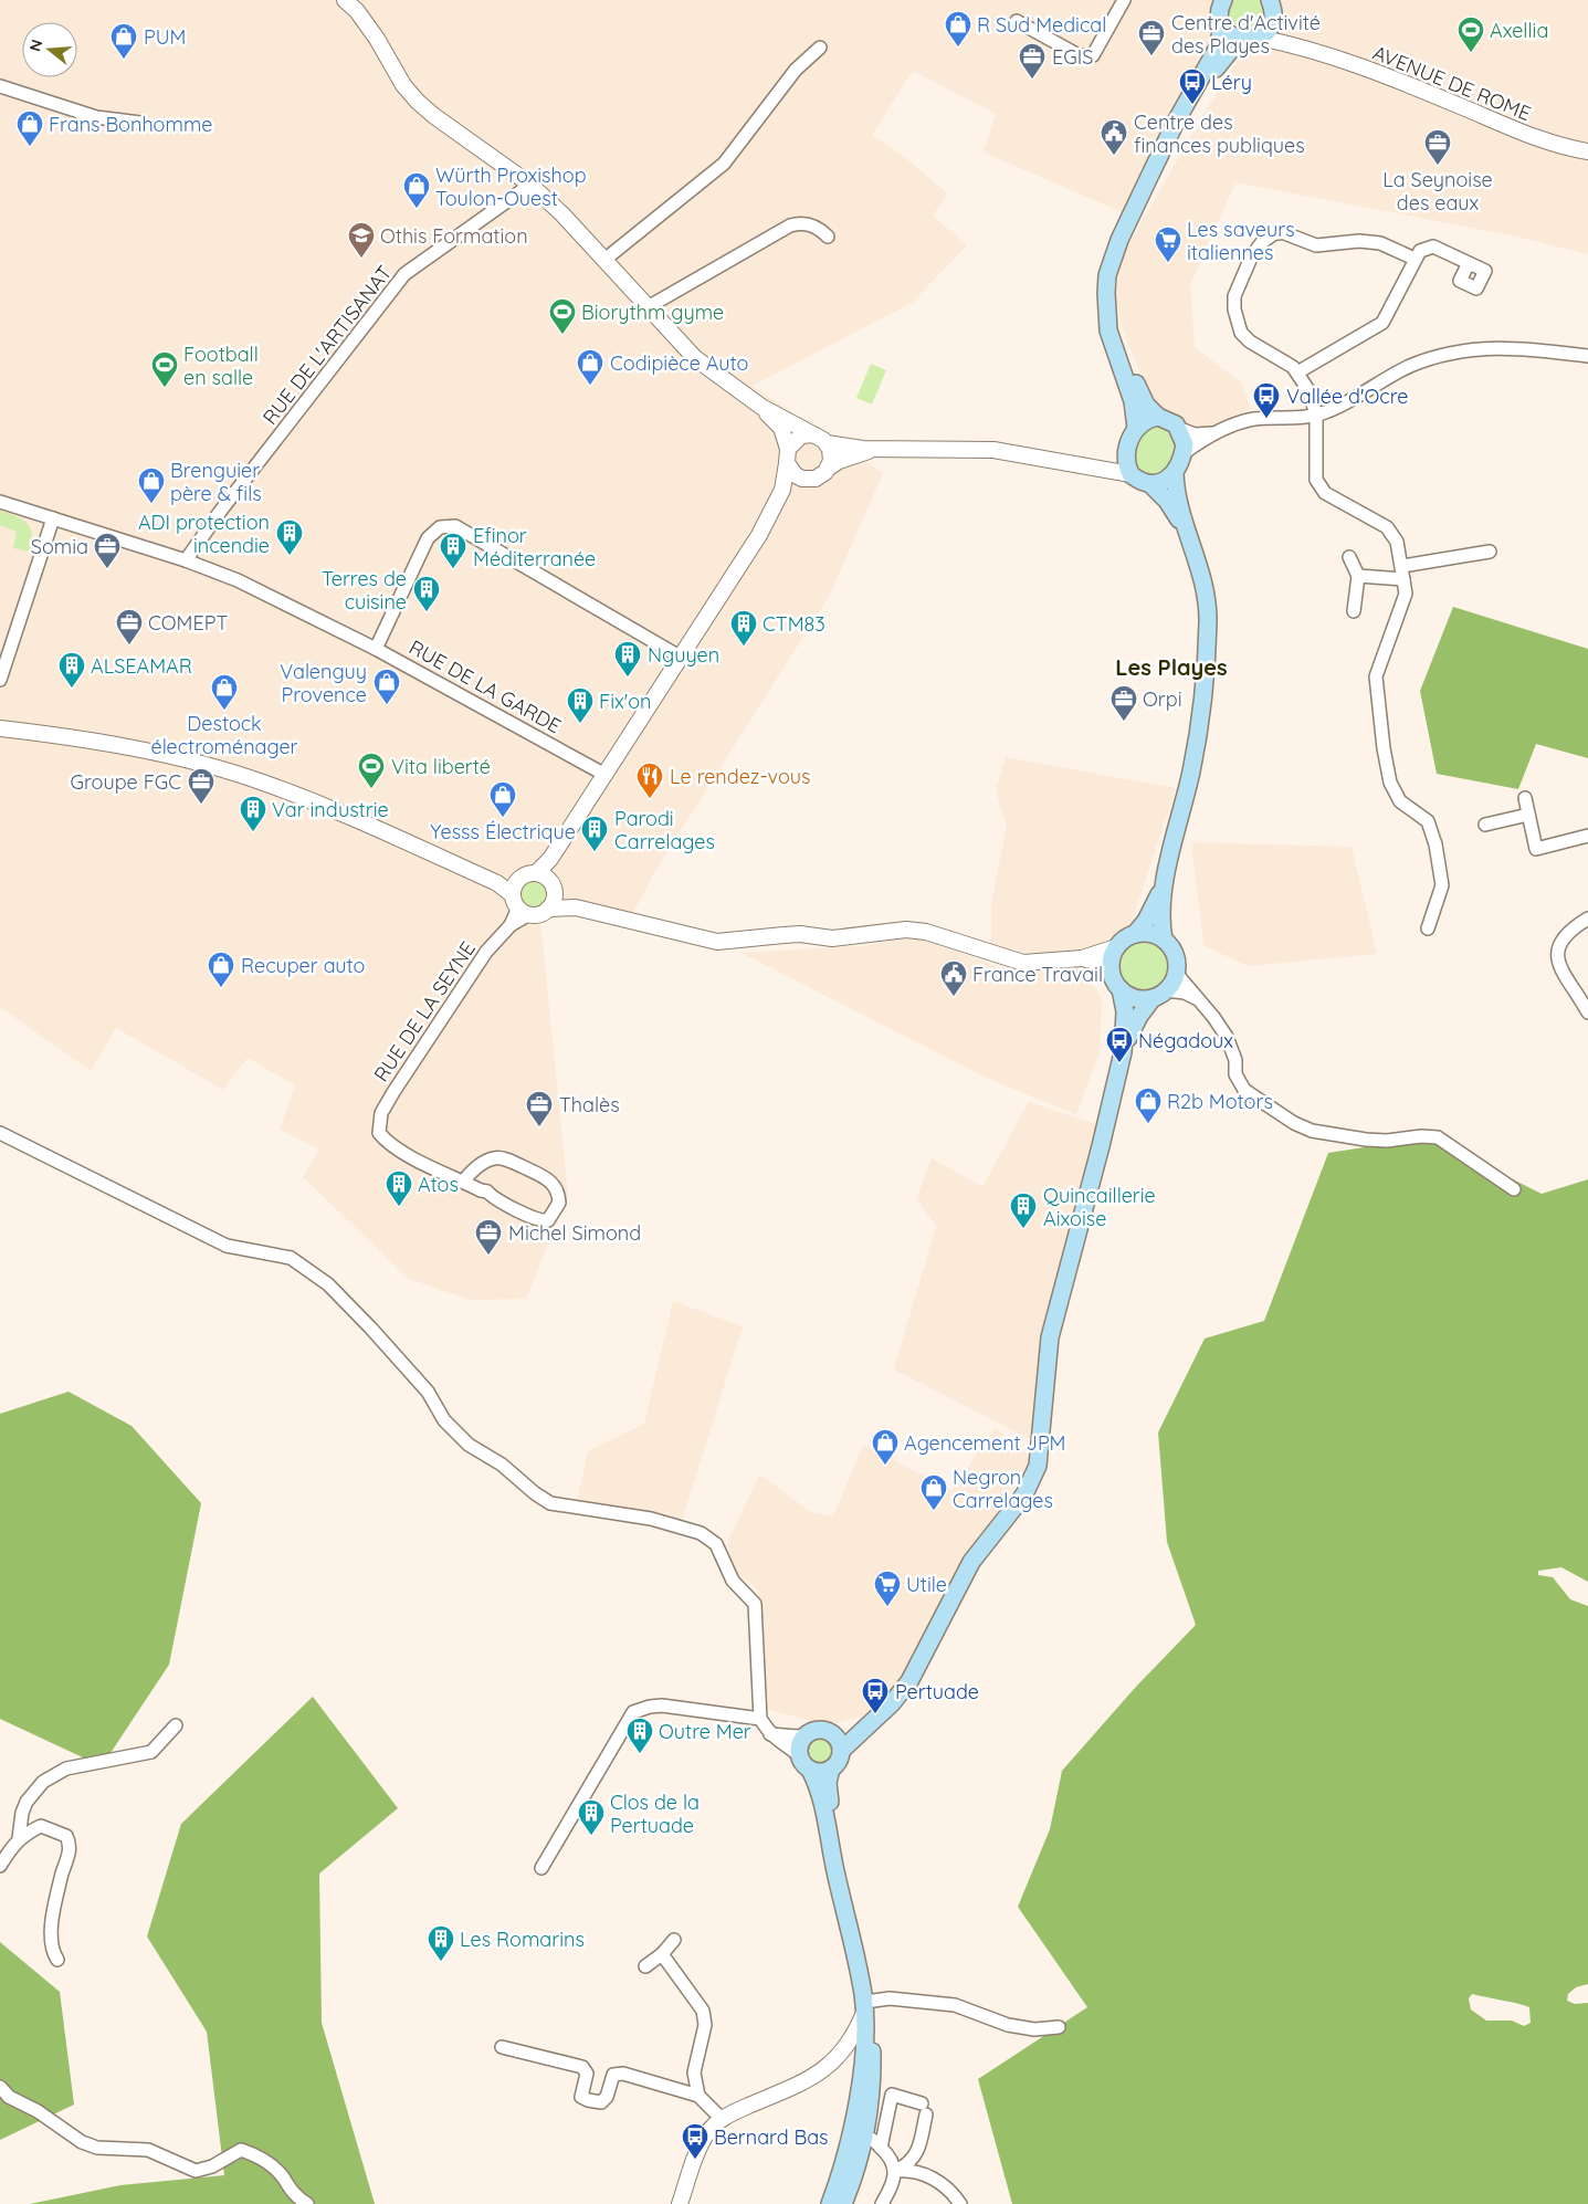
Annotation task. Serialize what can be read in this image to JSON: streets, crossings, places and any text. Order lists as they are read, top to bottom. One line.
{"streets":{"street":["AVENUE DE ROME","RUE DE L'ARTISANAT","RUE DE LA GARDE","RUE DE LA SEYNE"]},"crossings":[["RUE DE L'ARTISANAT","RUE DE LA GARDE"]],"districts":["Les Playes"],"places":{"shop":["R Sud Medical","PUM","Frans Bonhomme","Würth Proxishop Toulon-Ouest","Codipièce Auto","Brenguier père & fils","Valenguy Provence","Destock électroménager","Yesss Électrique","Recuper auto","R2b Motors","Agencement JPM","Negron Carrelages"],"sports":["Axellia","Biorythm gyme","Football en salle","Vita liberté"],"office":["Centre d'Activité des Playes","EGIS","La Seynoise des eaux","Somia","COMEPT","Orpi","Groupe FGC","Thalès","Michel Simond"],"bus stop":["Léry","Vallée d'Ocre","Négadoux","Pertuade","Bernard Bas"],"public building":["Centre des finances publiques","France Travail"],"school or university":["Othis Formation"],"supermarket":["Les saveurs italiennes","Utile"],"building":["ADI protection incendie","Efinor Méditerranée","Terres de cuisine","CTM83","Nguyen","ALSEAMAR","Fix'on","Var industrie","Parodi Carrelages","Atos","Quincaillerie Aixoise","Outre Mer","Clos de la Pertuade","Les Romarins"],"restaurant":["Le rendez-vous"]},"north":"left"}
